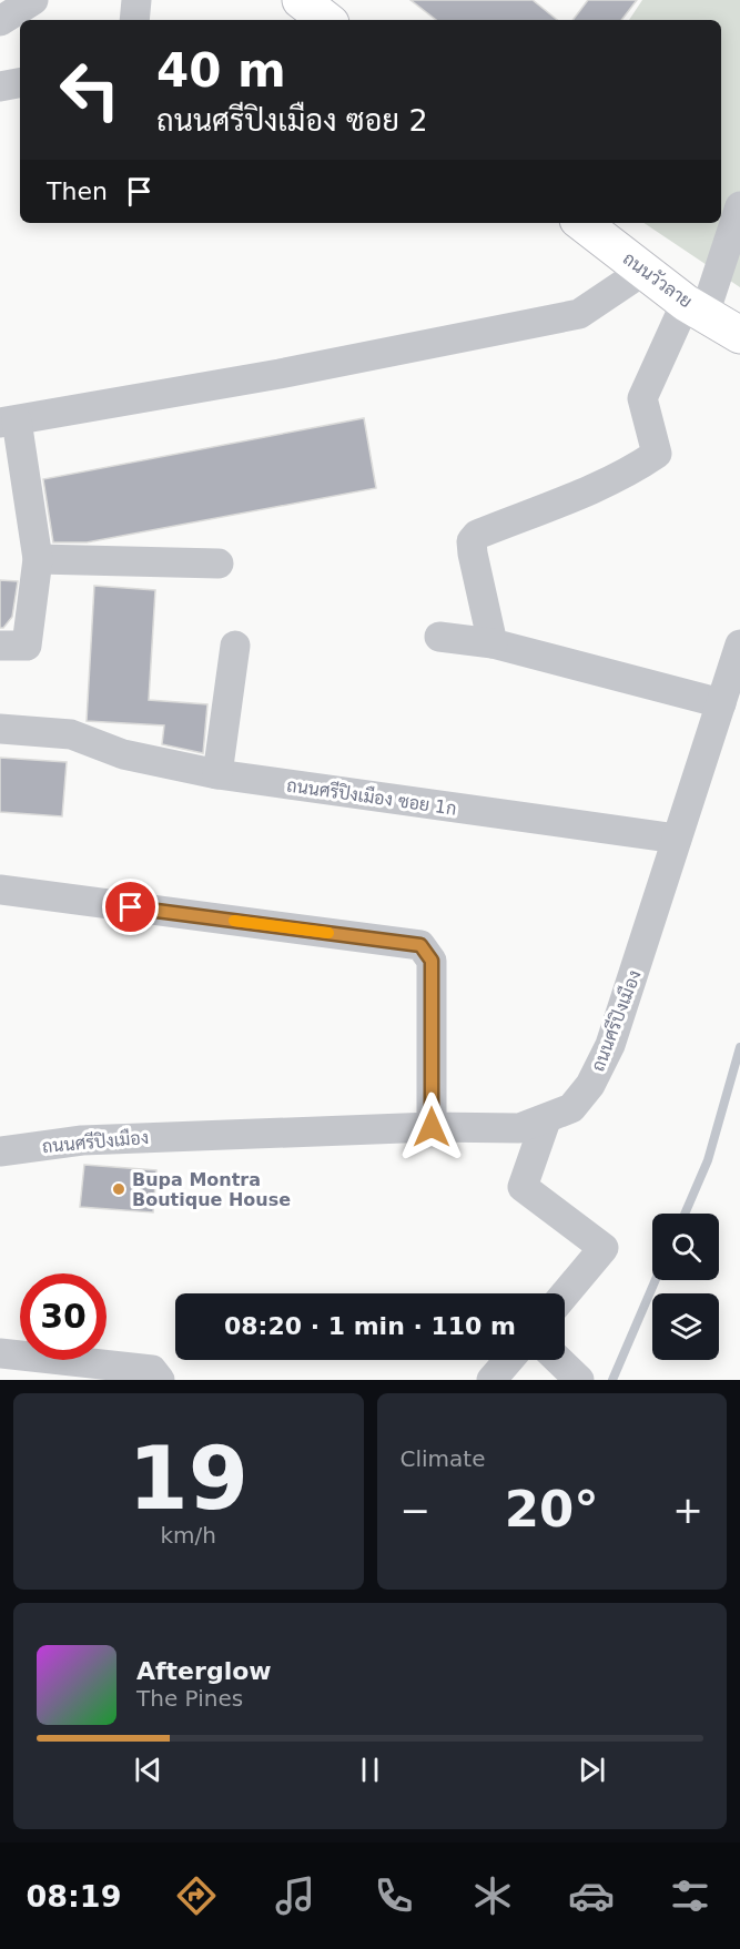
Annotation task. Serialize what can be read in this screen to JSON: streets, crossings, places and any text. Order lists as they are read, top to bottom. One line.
{"streets":{"main road":["ถนนวัวลาย"],"street":["ถนนศรีปิงเมือง ซอย 1ก","ถนนศรีปิงเมือง"]},"crossings":[["ถนนศรีปิงเมือง ซอย 1ก","ถนนศรีปิงเมือง"]],"places":["Bupa Montra Boutique House"],"page":{"turn":["40 m","ถนนศรีปิงเมือง ซอย 2"],"then":"Then","limit":"30","trip":"08:20 · 1 min · 110 m","tile":[["19","km/h"],"Climate"],"heat":["−","20°","+"],"song":["Afterglow","The Pines"],"tabs":"08:19"}}
